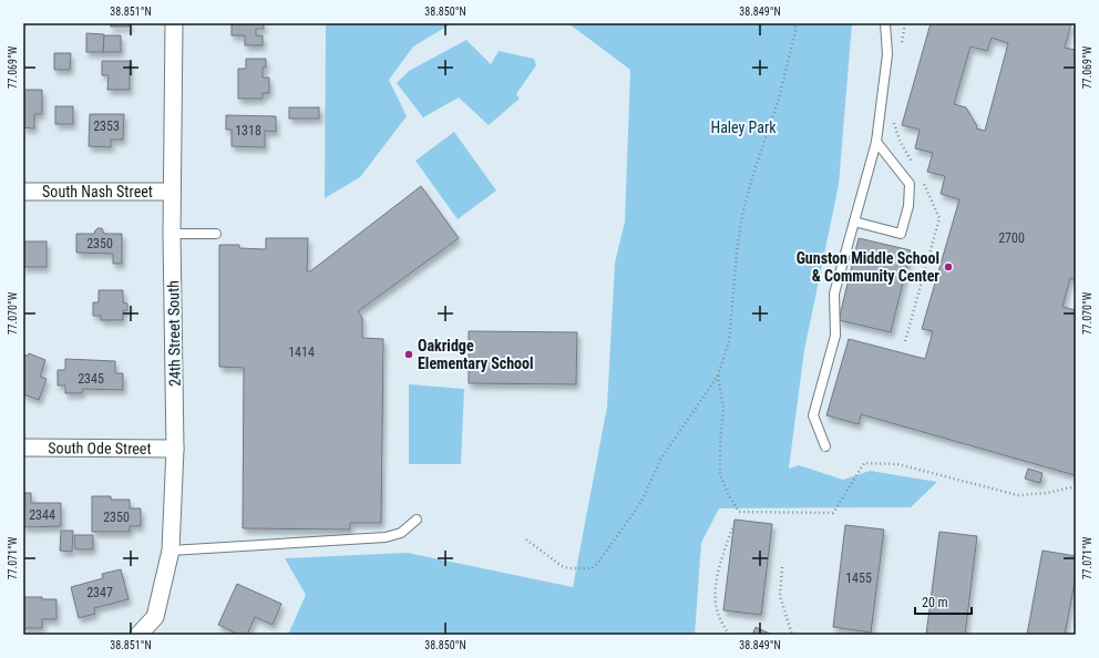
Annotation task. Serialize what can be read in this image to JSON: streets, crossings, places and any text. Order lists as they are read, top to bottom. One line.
{"streets":{"street":["South Nash Street","24th Street South","South Ode Street"]},"crossings":[["South Nash Street","24th Street South"],["24th Street South","South Ode Street"]],"parks":["Haley Park"],"places":["Gunston Middle School & Community Center","Oakridge Elementary School"],"house_numbers":["2353","1318","2700","2350","1414","2345","2344","2350","1455","2347"],"scale_bar":"20 m","coordinates":["38.851°N","38.850°N","38.849°N","77.069°W","77.070°W","77.071°W"]}
